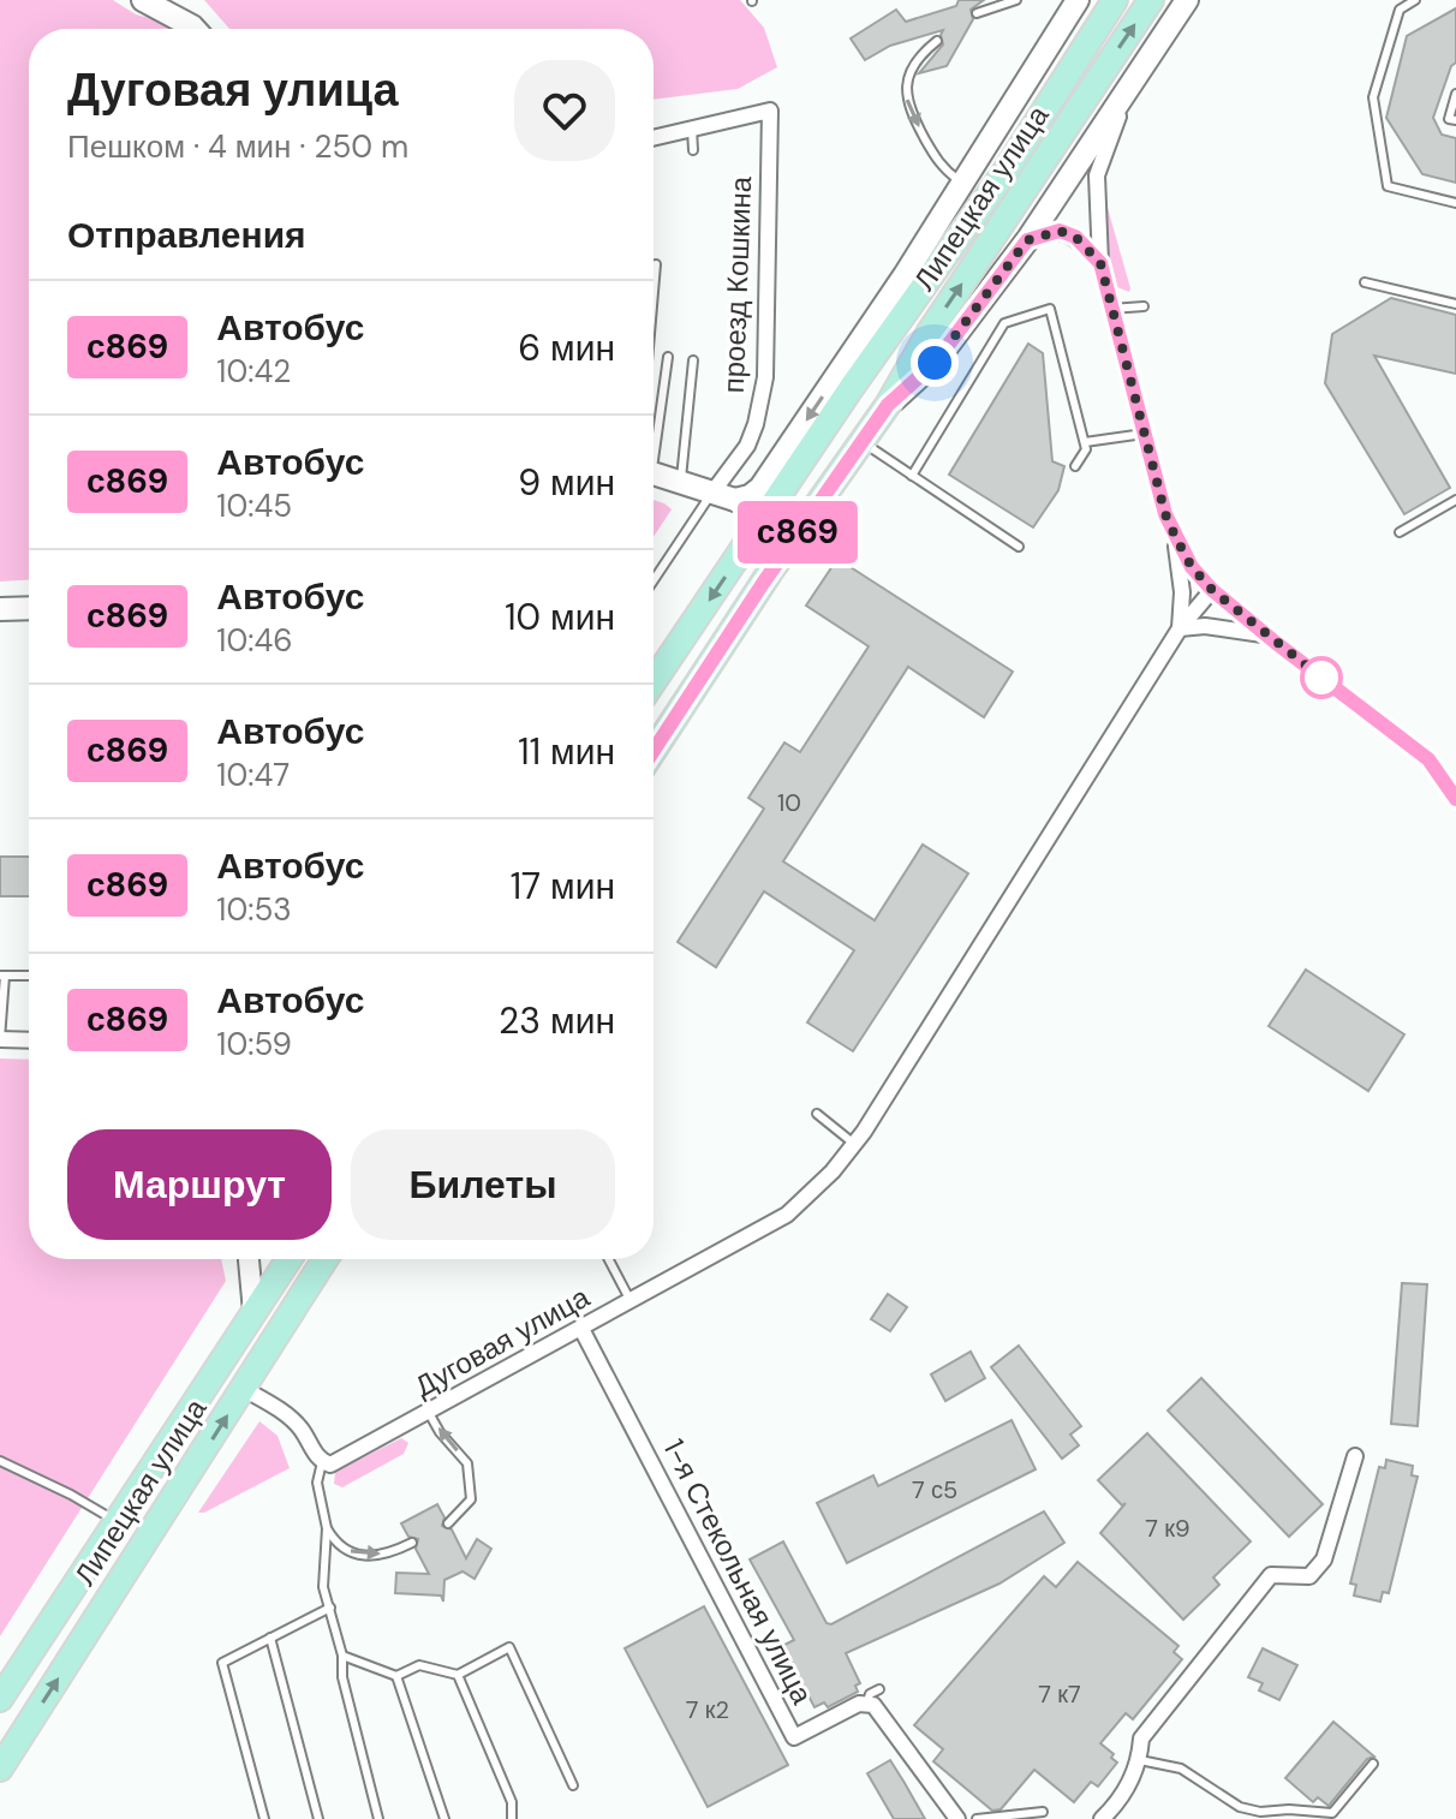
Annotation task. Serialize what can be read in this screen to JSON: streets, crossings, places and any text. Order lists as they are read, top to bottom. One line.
{"streets":{"main road":["Липецкая улица"],"street":["проезд Кошкина","Дуговая улица","1-я Стекольная улица"]},"crossings":[["Дуговая улица","1-я Стекольная улица"]],"lines":["bus line с869"],"house_numbers":["10","7 с5","7 к9","7 к7","7 к2"],"page":{"on_map":"с869","heading":[["Дуговая улица","Пешком · 4 мин · 250 m"],"Отправления"],"list":[{"mark":"с869","name":"Автобус","note":"10:42","value":"6 мин"},{"mark":"с869","name":"Автобус","note":"10:45","value":"9 мин"},{"mark":"с869","name":"Автобус","note":"10:46","value":"10 мин"},{"mark":"с869","name":"Автобус","note":"10:47","value":"11 мин"},{"mark":"с869","name":"Автобус","note":"10:53","value":"17 мин"},{"mark":"с869","name":"Автобус","note":"10:59","value":"23 мин"}],"buttons":["Маршрут","Билеты"]}}
